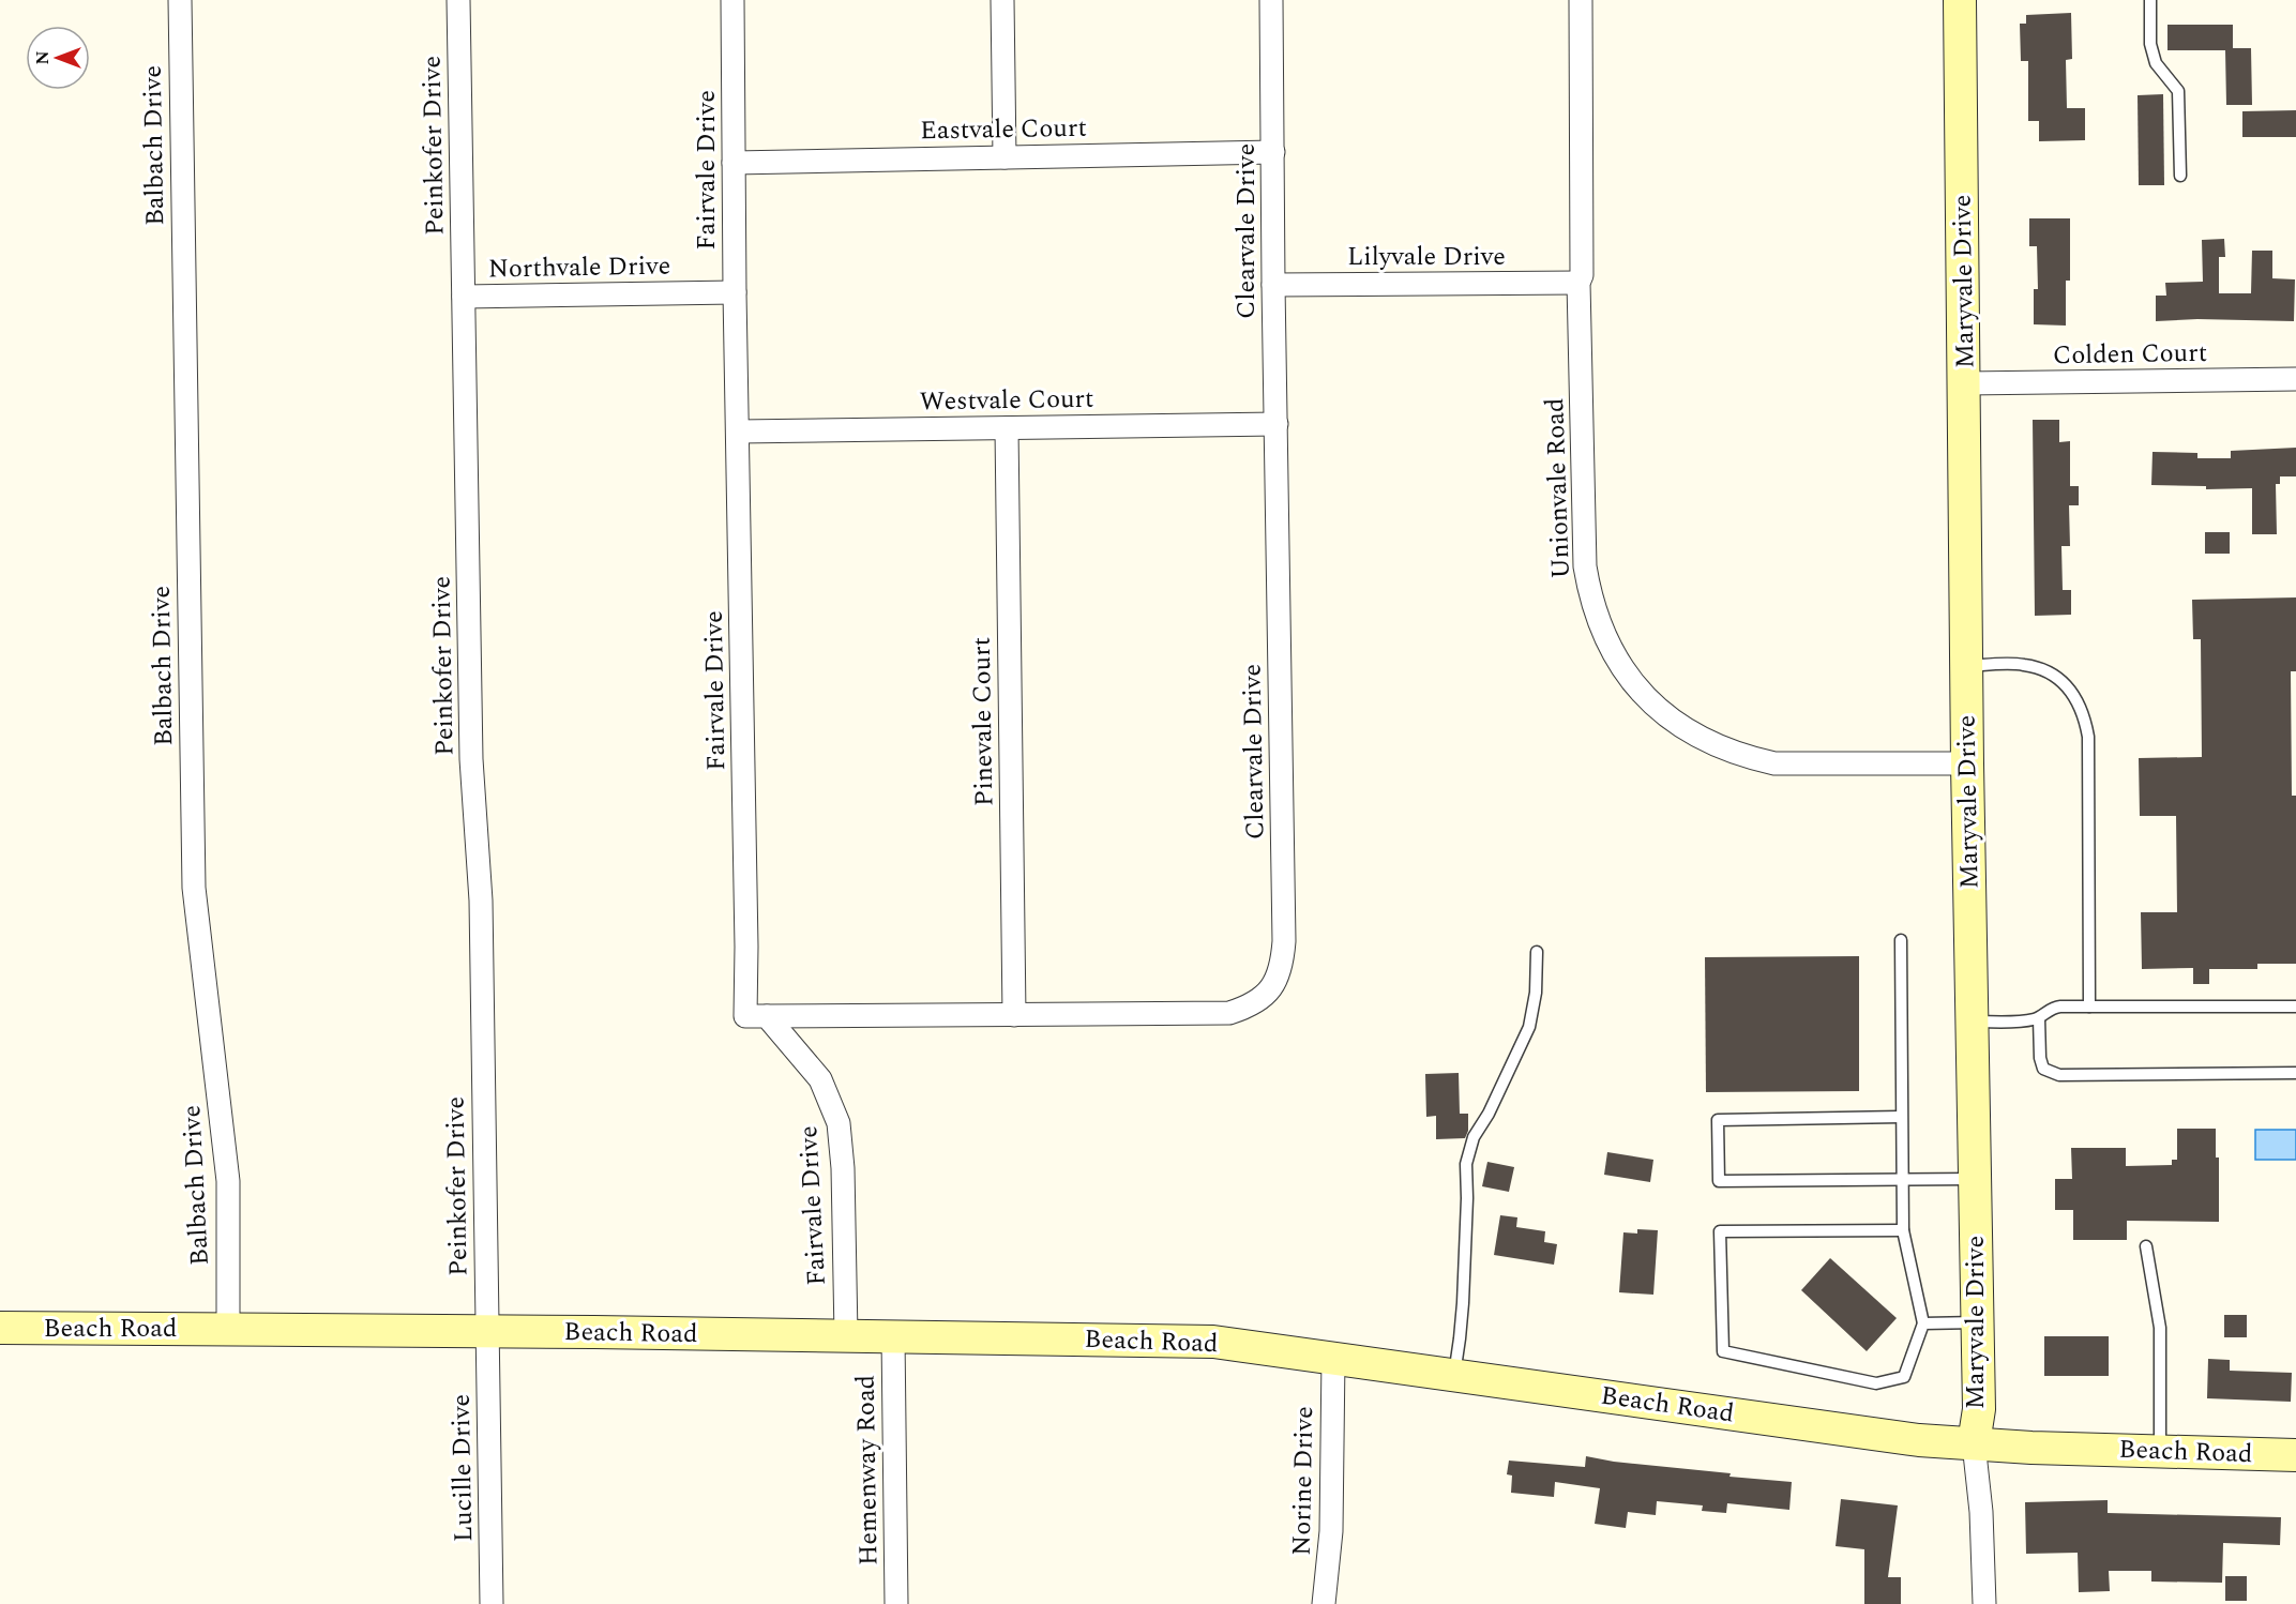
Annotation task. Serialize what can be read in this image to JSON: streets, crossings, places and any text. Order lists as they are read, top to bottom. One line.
{"streets":{"street":["Eastvale Court","Balbach Drive","Peinkofer Drive","Fairvale Drive","Clearvale Drive","Lilyvale Drive","Northvale Drive","Maryvale Drive","Colden Court","Westvale Court","Unionvale Road","Pinevale Court","Beach Road","Lucille Drive","Hemenway Road","Norine Drive"]},"crossings":[["Eastvale Court","Fairvale Drive"],["Eastvale Court","Clearvale Drive"],["Balbach Drive","Beach Road"],["Peinkofer Drive","Northvale Drive"],["Peinkofer Drive","Beach Road"],["Peinkofer Drive","Lucille Drive"],["Fairvale Drive","Clearvale Drive"],["Fairvale Drive","Northvale Drive"],["Fairvale Drive","Westvale Court"],["Fairvale Drive","Beach Road"],["Clearvale Drive","Lilyvale Drive"],["Clearvale Drive","Westvale Court"],["Clearvale Drive","Pinevale Court"],["Lilyvale Drive","Unionvale Road"],["Maryvale Drive","Colden Court"],["Maryvale Drive","Unionvale Road"],["Maryvale Drive","Beach Road"],["Westvale Court","Pinevale Court"],["Beach Road","Lucille Drive"],["Beach Road","Hemenway Road"],["Beach Road","Norine Drive"]],"north":"left"}
